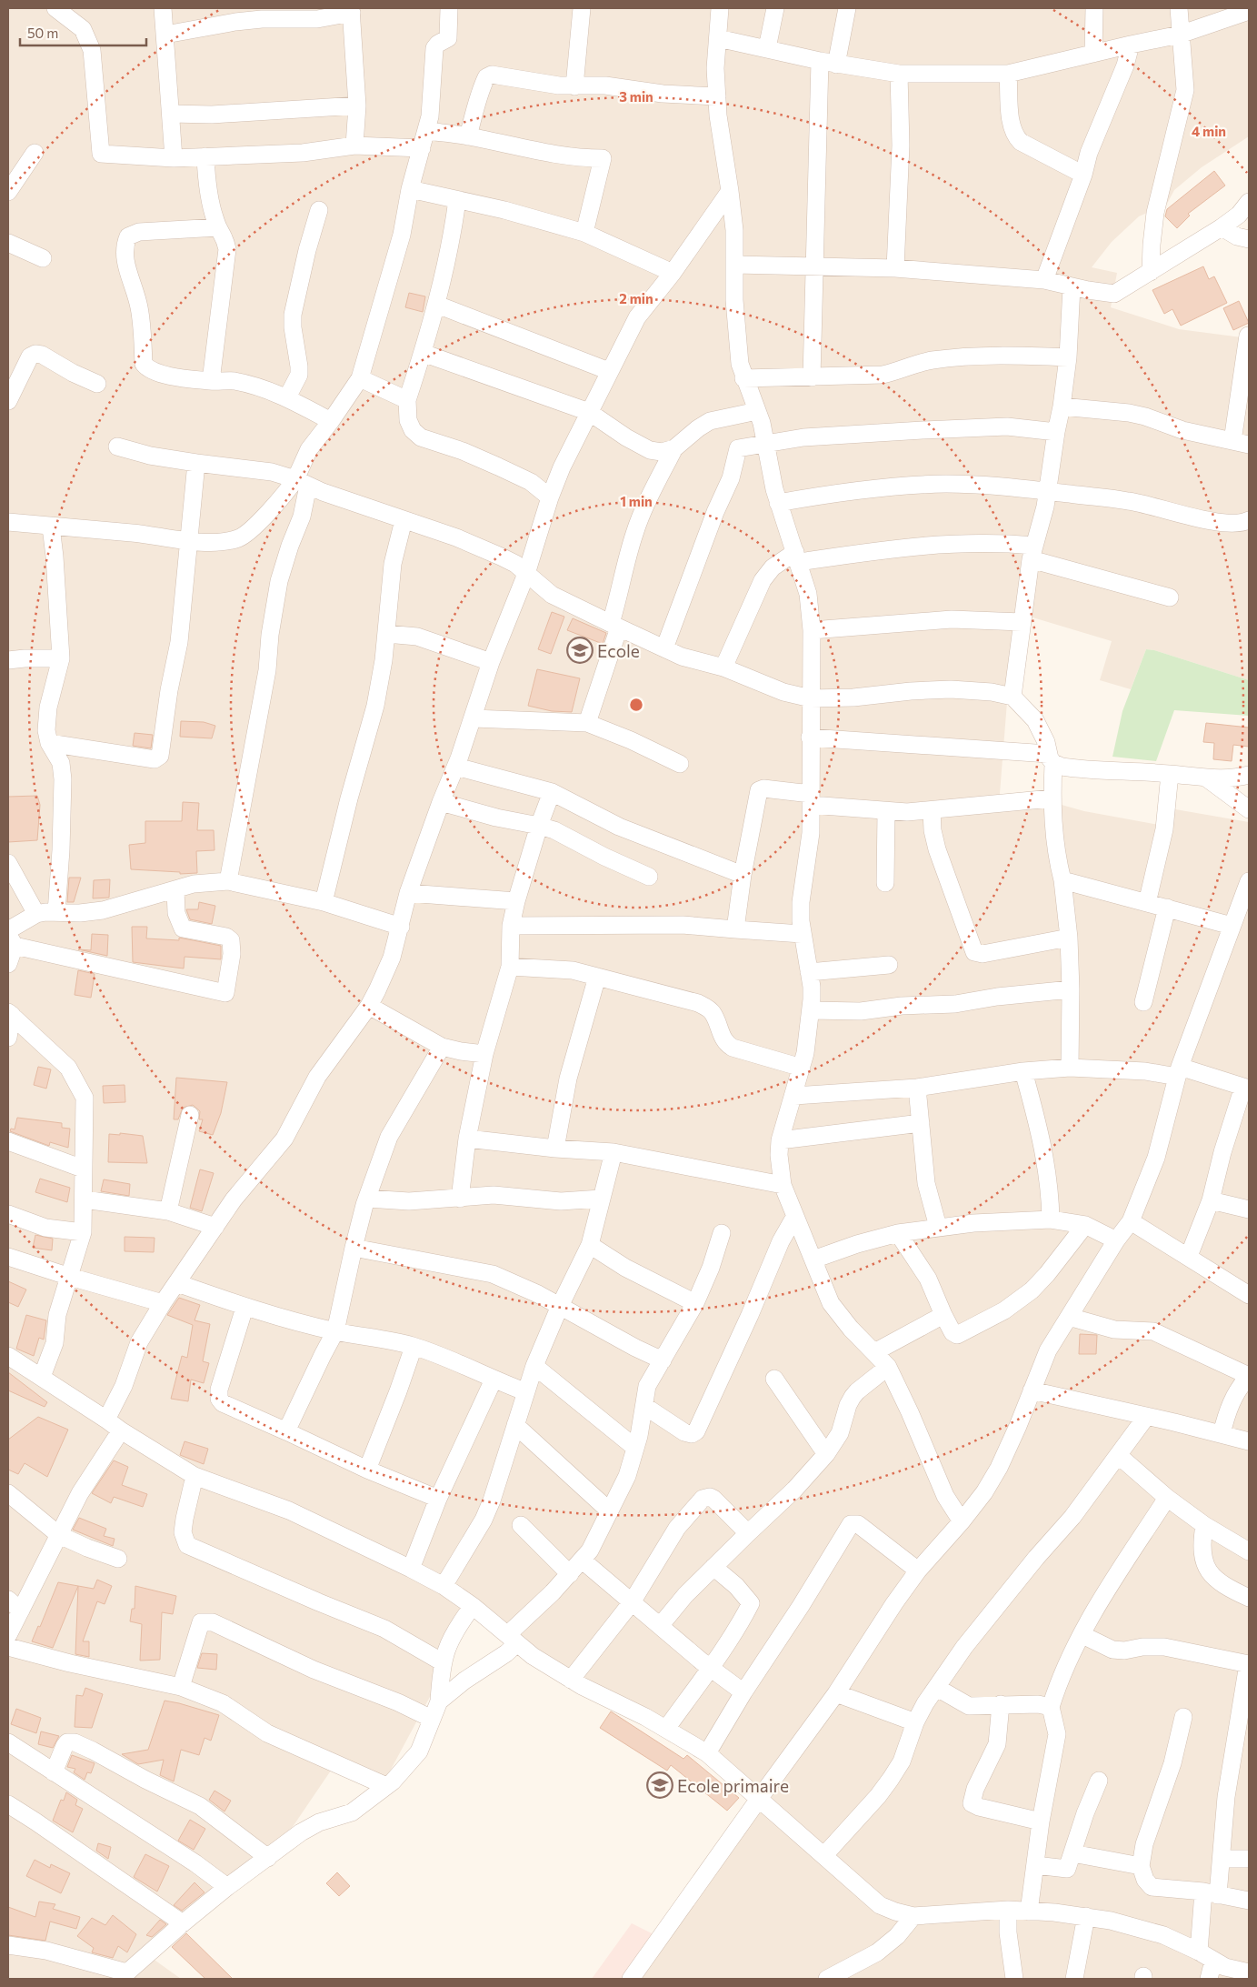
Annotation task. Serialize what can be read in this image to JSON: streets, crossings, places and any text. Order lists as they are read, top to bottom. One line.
{"places":{"school or university":["Ecole","Ecole primaire"]},"scale_bar":"50 m","rings":["3 min","4 min","2 min","1 min"]}
